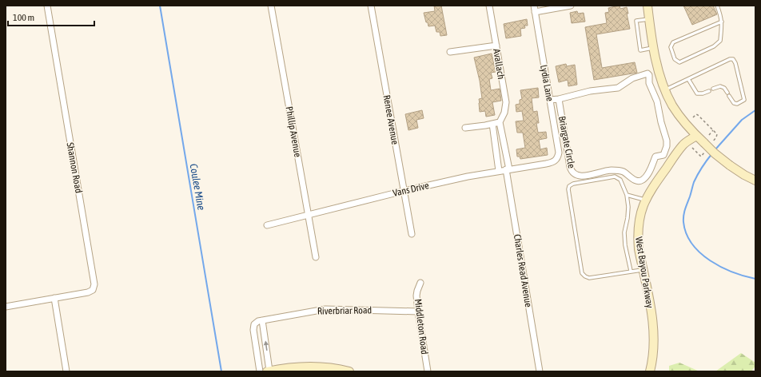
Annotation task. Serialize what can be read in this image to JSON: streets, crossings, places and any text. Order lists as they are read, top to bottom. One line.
{"streets":{"street":["Avallach","Lydia Lane","Renee Avenue","Phillip Avenue","Briargate Circle","Shannon Road","Vans Drive","Charles Read Avenue","West Bayou Parkway","Riverbriar Road","Middleton Road"]},"crossings":[["Lydia Lane","Vans Drive"],["Renee Avenue","Vans Drive"],["Phillip Avenue","Vans Drive"],["Vans Drive","Charles Read Avenue"],["Riverbriar Road","Middleton Road"]],"water":["Coulee Mine"],"scale_bar":"100 m"}
